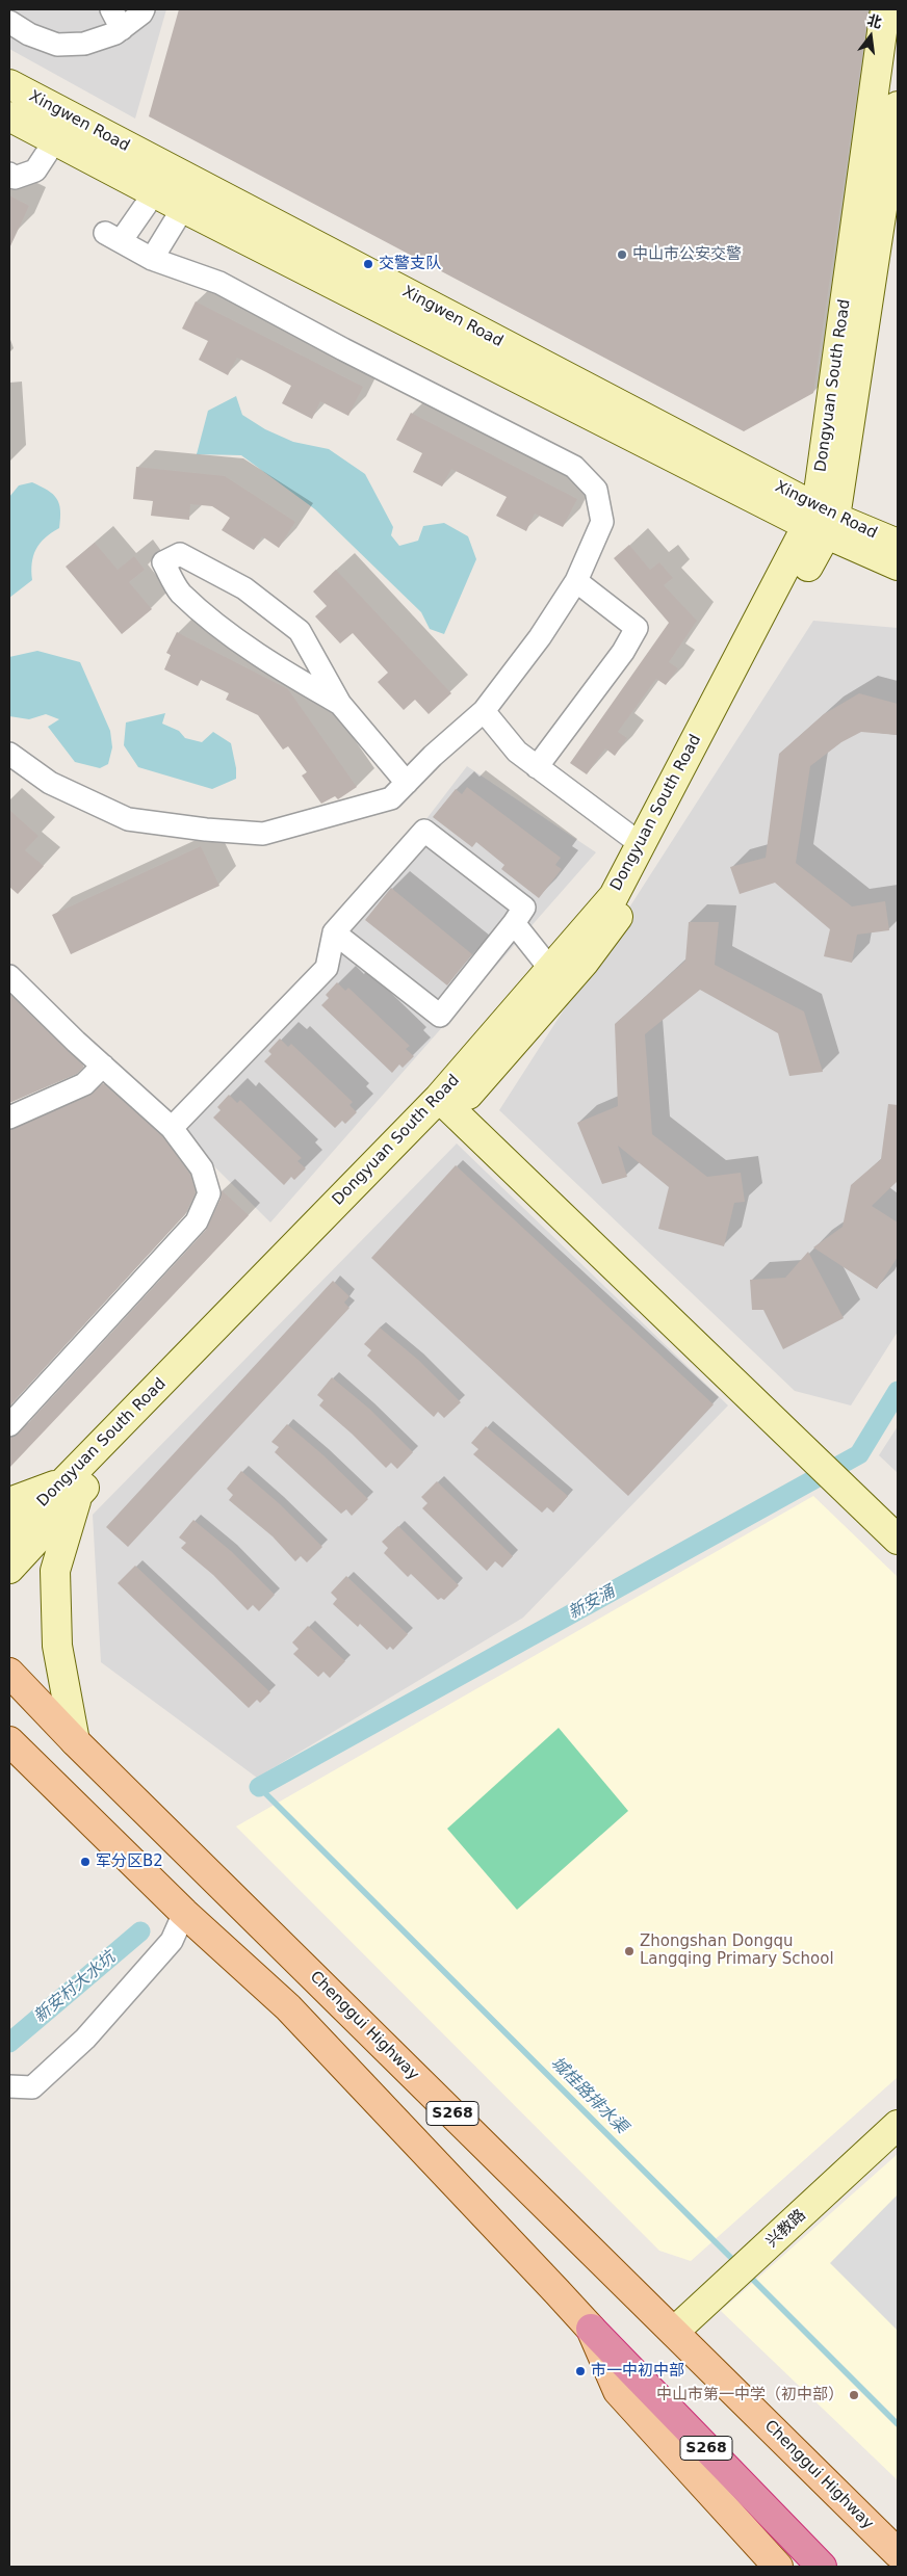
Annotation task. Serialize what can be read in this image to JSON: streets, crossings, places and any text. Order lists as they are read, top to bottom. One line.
{"streets":{"highway":["S268"],"main road":["Chenggui Highway"],"street":["Xingwen Road","Dongyuan South Road","兴教路"]},"crossings":[["Xingwen Road","Dongyuan South Road"],["Chenggui Highway","兴教路"]],"water":["新安涌","新安村大水坑","城桂路排水渠"],"places":["中山市公安交警","交警支队","军分区B2","Zhongshan Dongqu Langqing Primary School","市一中初中部","中山市第一中学（初中部）"],"north":"top"}
